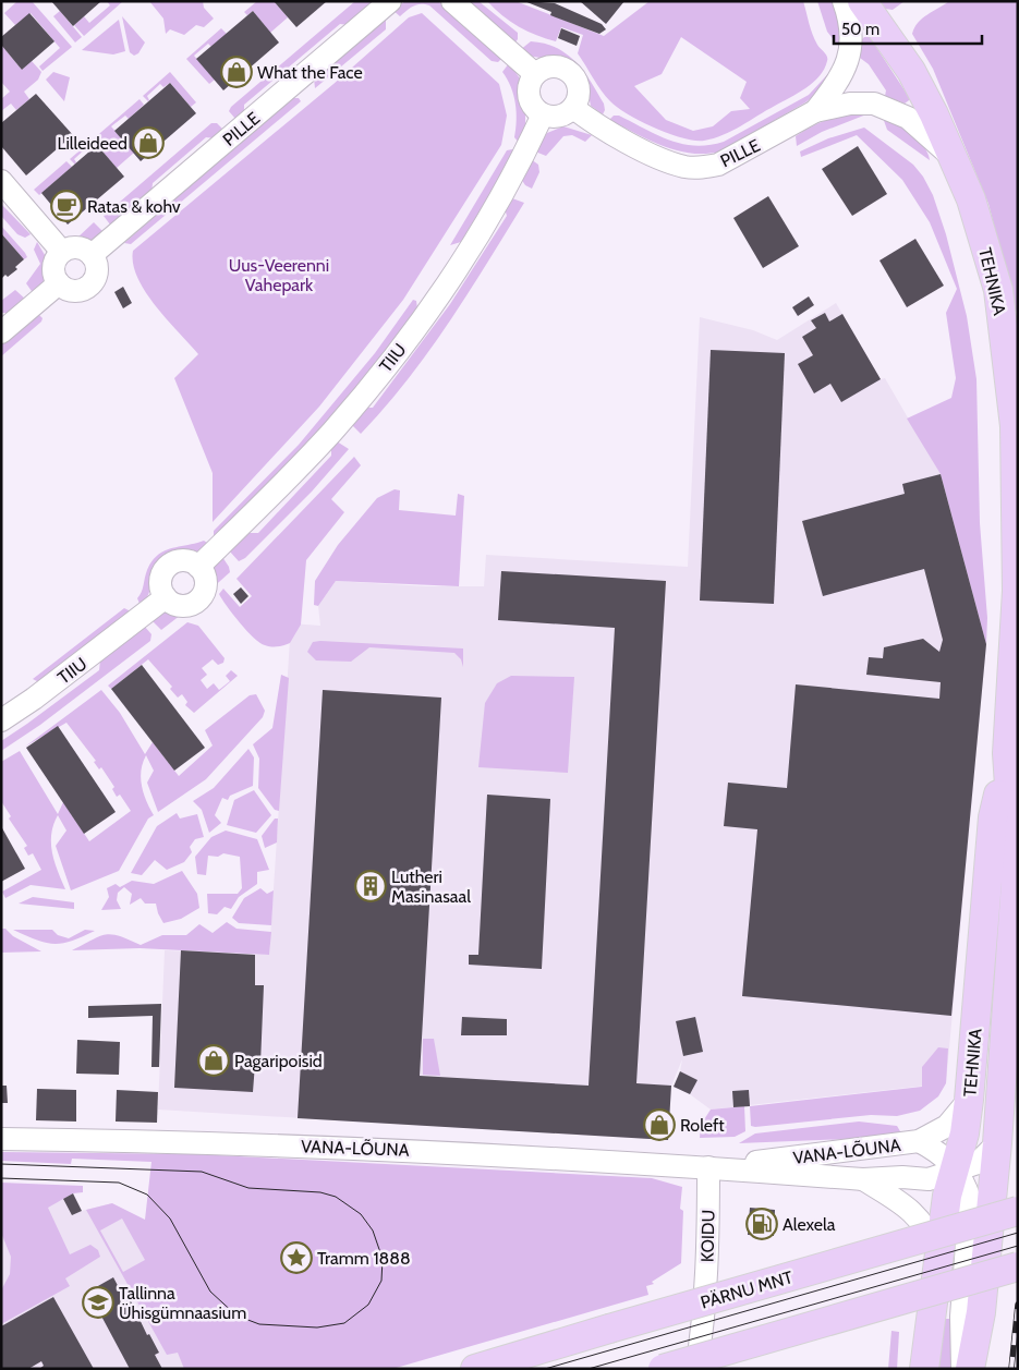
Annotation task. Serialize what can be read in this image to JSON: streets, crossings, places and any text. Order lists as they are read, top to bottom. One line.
{"streets":{"main road":["TEHNIKA","PÄRNU MNT"],"street":["PILLE","TIIU","VANA-LÕUNA","KOIDU"]},"crossings":[["PILLE","TEHNIKA"],["PILLE","TIIU"],["TEHNIKA","VANA-LÕUNA"],["VANA-LÕUNA","KOIDU"]],"parks":["Uus-Veerenni Vahepark"],"places":{"shop":["What the Face","Lilleideed","Pagaripoisid","Roleft"],"cafe":["Ratas & kohv"],"building":["Lutheri Masinasaal"],"fuel station":["Alexela"],"place":["Tramm 1888"],"school or university":["Tallinna Ühisgümnaasium"]},"scale_bar":"50 m"}
